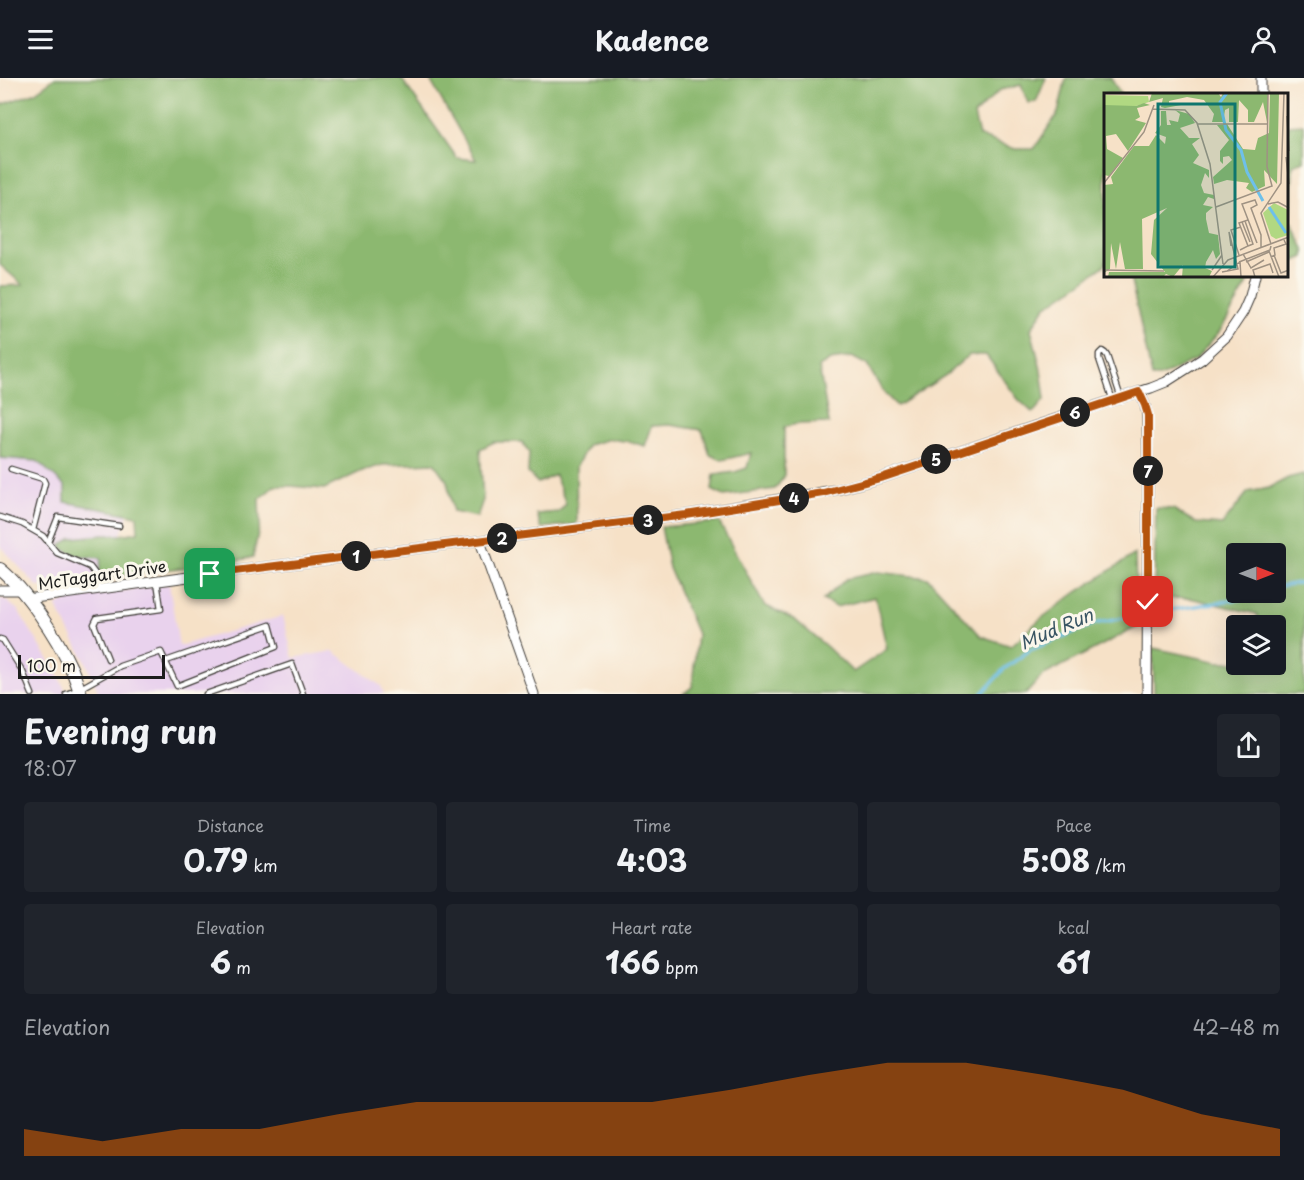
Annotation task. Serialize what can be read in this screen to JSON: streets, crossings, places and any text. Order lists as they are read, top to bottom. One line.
{"streets":{"street":["McTaggart Drive"]},"water":["Mud Run"],"scale_bar":"100 m","north":"right","page":{"header":"Kadence","pins":["6","5","7","4","3","2","1"],"scale":"100 m","heading":["Evening run","18:07"],"stats":[["Distance","0.79 km"],["Time","4:03"],["Pace","5:08 /km"],["Elevation","6 m"],["Heart rate","166 bpm"],["kcal","61"]],"chart":["Elevation","42–48 m"]}}
